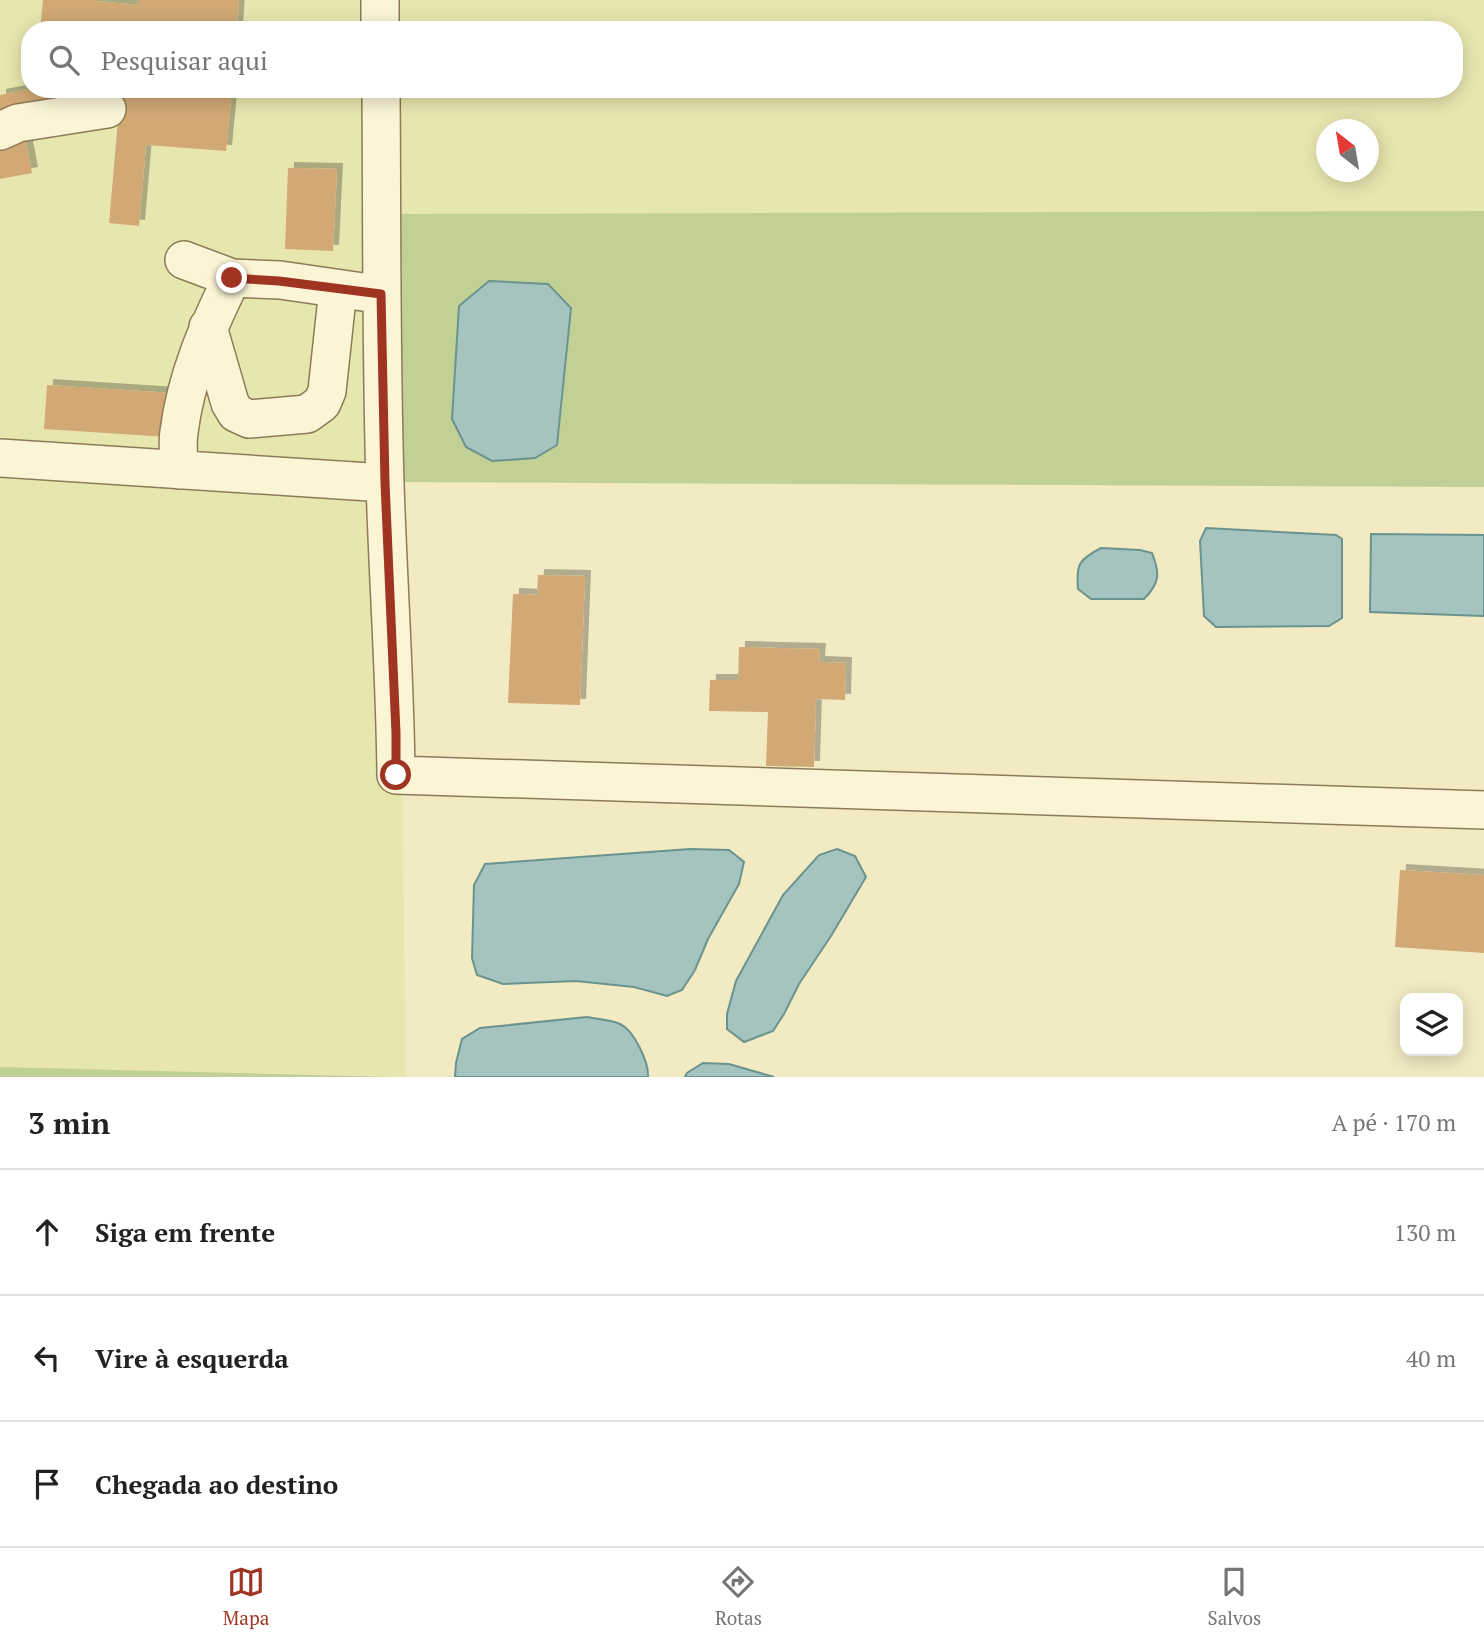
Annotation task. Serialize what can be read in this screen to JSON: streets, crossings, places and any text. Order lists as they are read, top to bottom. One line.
{"north":"top left","page":{"search":"Pesquisar aqui","heading":["3 min","A pé · 170 m"],"list":[["Siga em frente","130 m"],["Vire à esquerda","40 m"],"Chegada ao destino"],"nav":["Mapa","Rotas","Salvos"]}}
